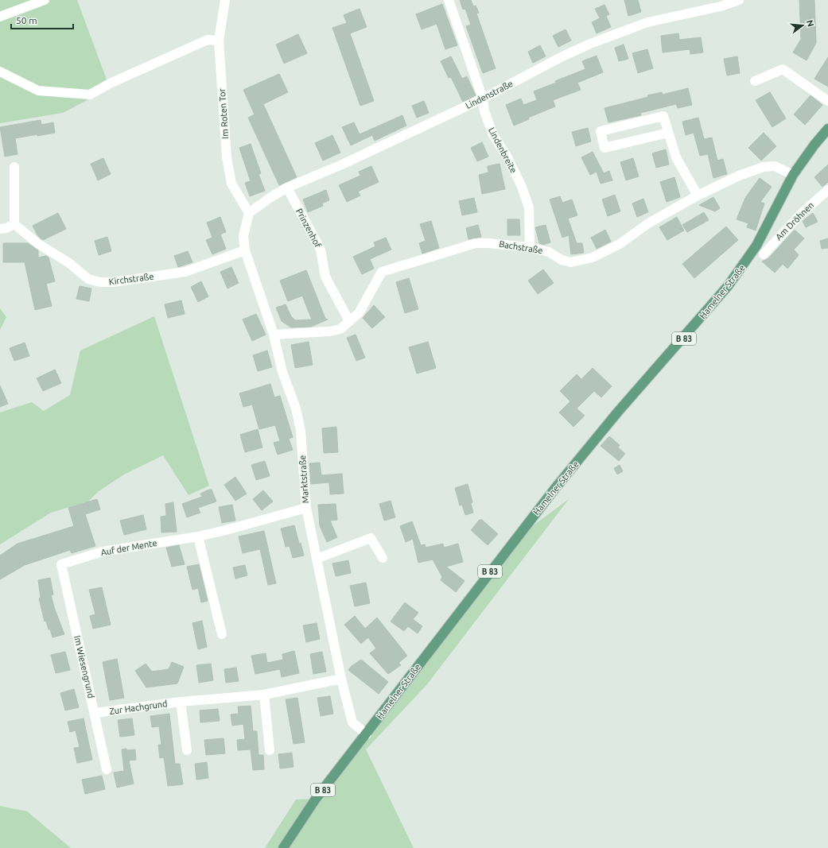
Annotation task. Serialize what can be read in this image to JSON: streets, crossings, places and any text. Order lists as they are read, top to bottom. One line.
{"streets":{"main road":["Hamelner Straße","B 83"],"street":["Lindenstraße","Im Roten Tor","Lindenbreite","Am Dröhnen","Prinzenhof","Bachstraße","Kirchstraße","Marktstraße","Auf der Mente","Im Wiesengrund","Zur Hachgrund"]},"crossings":[["Lindenstraße","Im Roten Tor"],["Lindenstraße","Lindenbreite"],["Lindenstraße","Prinzenhof"],["Lindenstraße","Marktstraße"],["Im Roten Tor","Marktstraße"],["Lindenbreite","Bachstraße"],["Prinzenhof","Bachstraße"],["Bachstraße","Hamelner Straße"],["Bachstraße","Marktstraße"],["Kirchstraße","Marktstraße"],["Hamelner Straße","Marktstraße"],["Marktstraße","Auf der Mente"],["Marktstraße","Zur Hachgrund"],["Auf der Mente","Im Wiesengrund"],["Im Wiesengrund","Zur Hachgrund"]],"scale_bar":"50 m","north":"right"}
